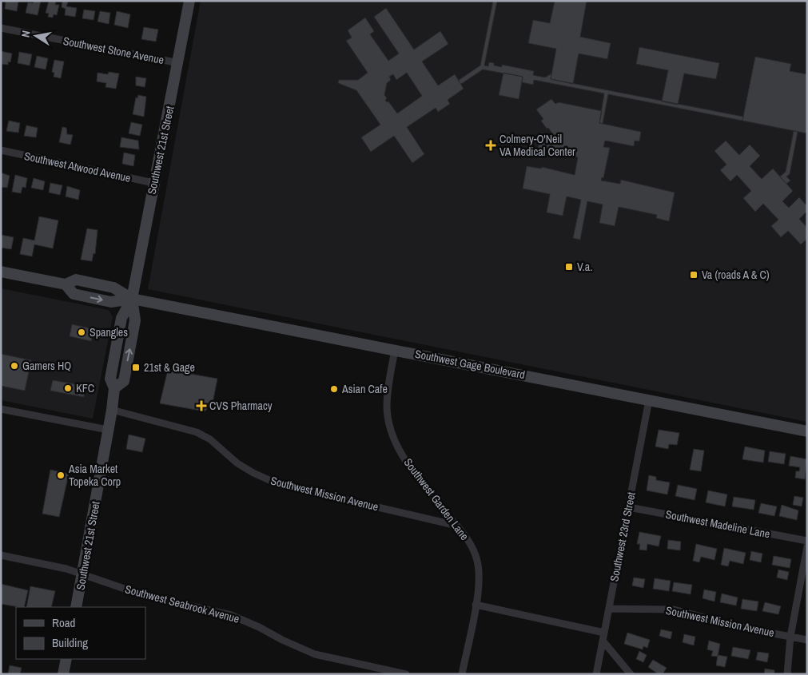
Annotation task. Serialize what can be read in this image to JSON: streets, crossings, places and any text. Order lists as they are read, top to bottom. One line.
{"streets":{"main road":["Southwest 21st Street","Southwest Gage Boulevard"],"street":["Southwest Stone Avenue","Southwest Atwood Avenue","Southwest Mission Avenue","Southwest Garden Lane","Southwest Madeline Lane","Southwest 23rd Street","Southwest Seabrook Avenue"]},"crossings":[["Southwest Stone Avenue","Southwest 21st Street"],["Southwest 21st Street","Southwest Atwood Avenue"],["Southwest 21st Street","Southwest Gage Boulevard"],["Southwest 21st Street","Southwest Mission Avenue"],["Southwest 21st Street","Southwest Seabrook Avenue"],["Southwest Gage Boulevard","Southwest Garden Lane"],["Southwest Gage Boulevard","Southwest 23rd Street"],["Southwest Mission Avenue","Southwest Garden Lane"],["Southwest Mission Avenue","Southwest 23rd Street"],["Southwest Madeline Lane","Southwest 23rd Street"]],"places":{"health":["Colmery-O'Neil VA Medical Center","CVS Pharmacy"],"transit":["V.a.","Va (roads A & C)","21st & Gage"],"other":["Spangles","Gamers HQ","KFC","Asian Cafe","Asia Market Topeka Corp"]},"legend":["Road","Building"],"north":"left"}
